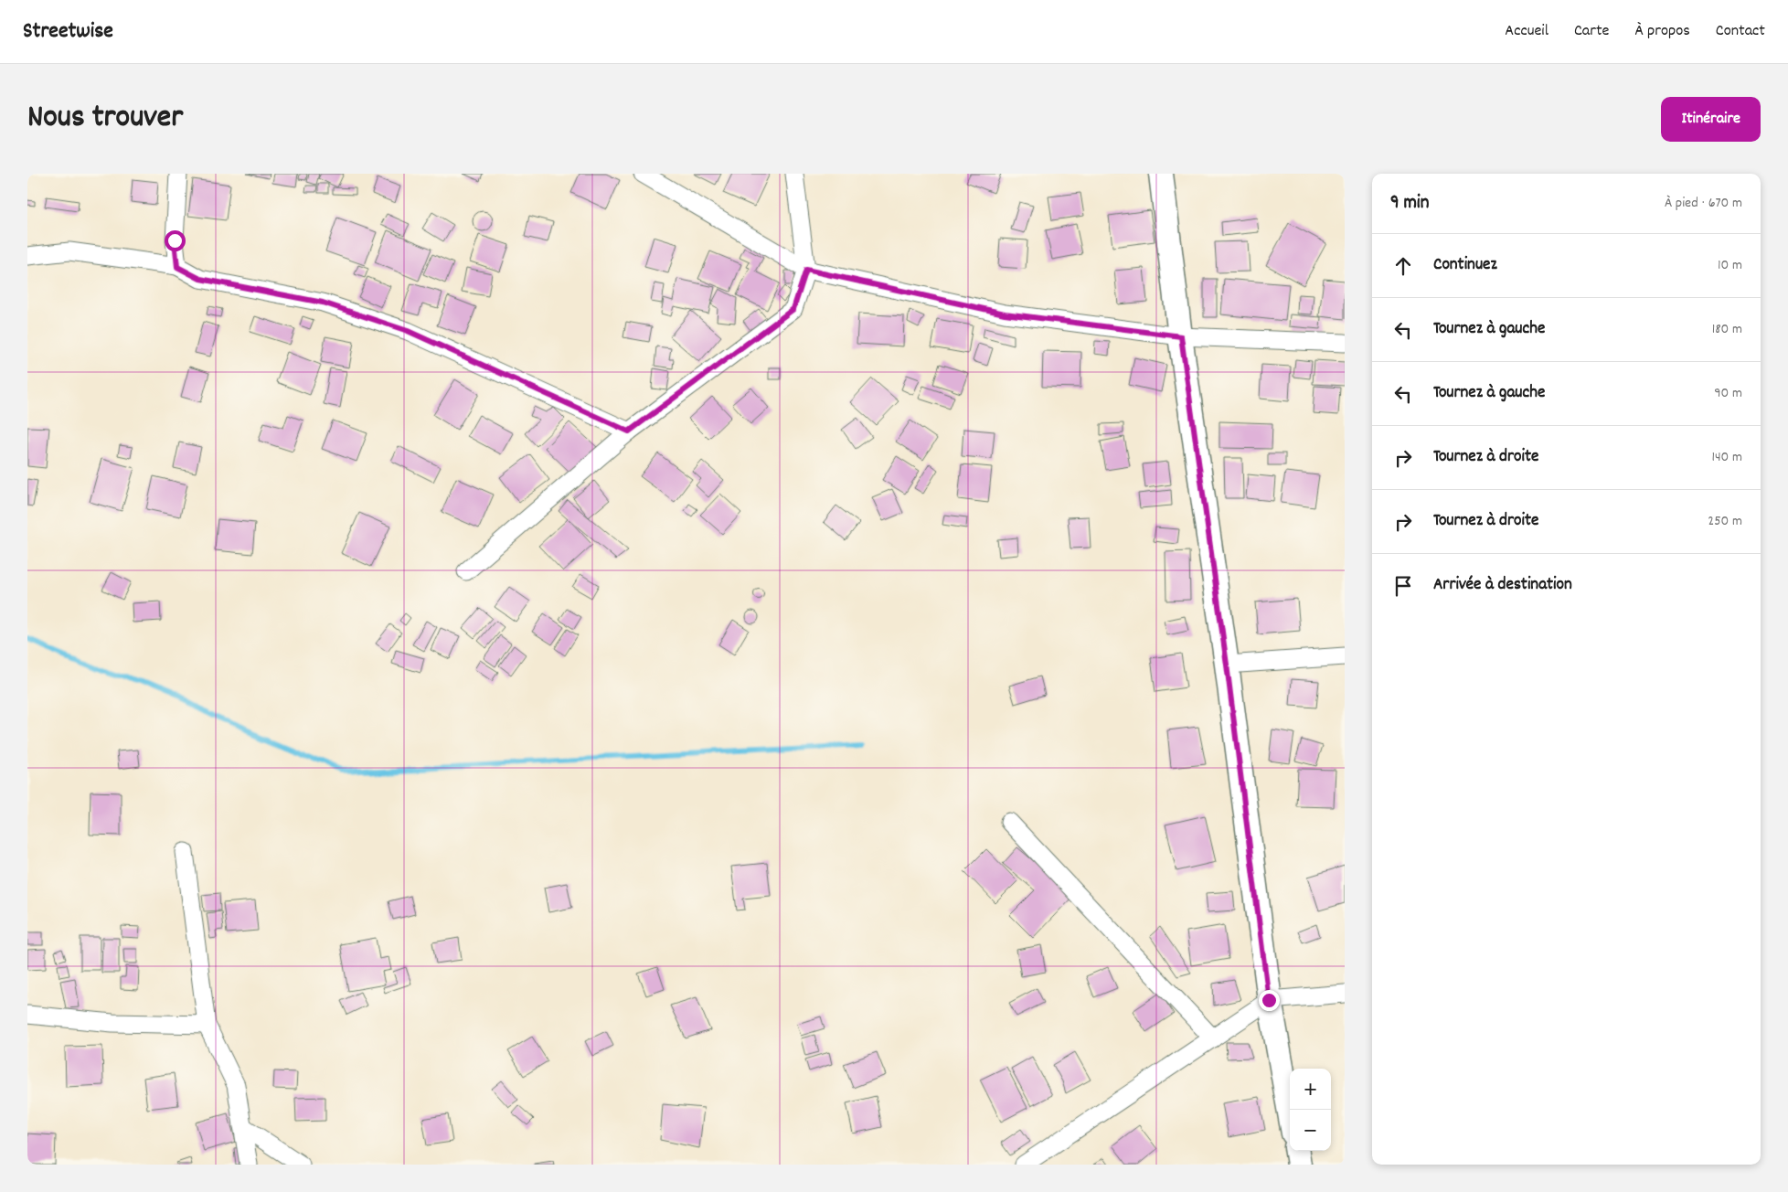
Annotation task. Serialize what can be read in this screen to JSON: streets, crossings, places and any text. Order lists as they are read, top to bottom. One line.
{"page":{"header":"Streetwise","nav":["Accueil","Carte","À propos","Contact"],"title":"Nous trouver","buttons":"Itinéraire","heading":["9 min","À pied · 670 m"],"list":[["Continuez","10 m"],["Tournez à gauche","180 m"],["Tournez à gauche","90 m"],["Tournez à droite","140 m"],["Tournez à droite","250 m"],"Arrivée à destination"],"map_buttons":["+","−"]}}
